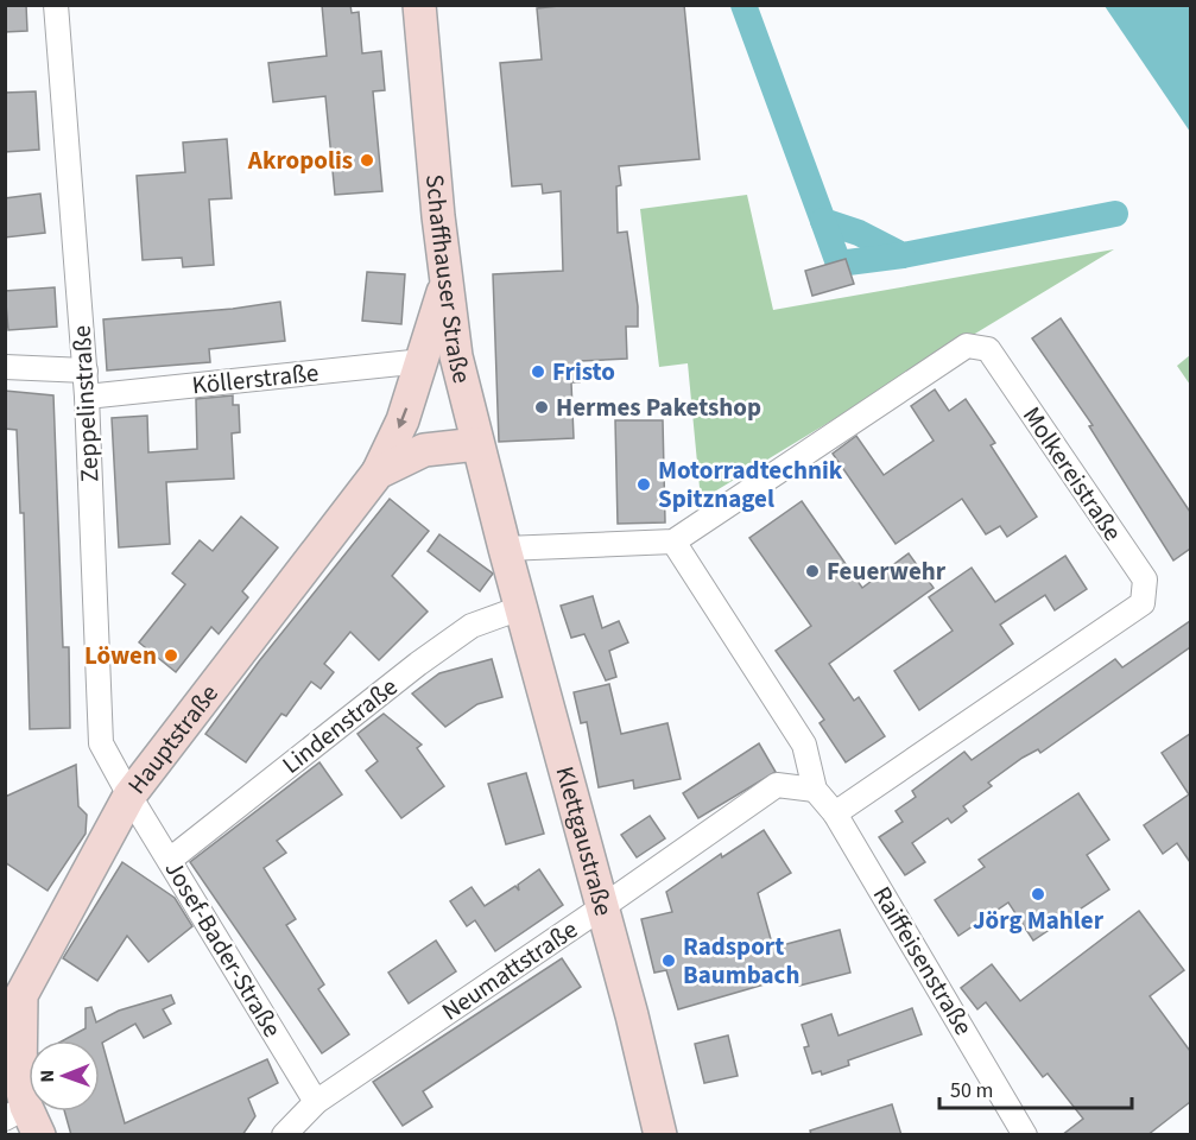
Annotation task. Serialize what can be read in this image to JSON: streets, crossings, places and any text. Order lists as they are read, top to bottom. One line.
{"streets":{"main road":["Schaffhauser Straße","Hauptstraße","Klettgaustraße"],"street":["Köllerstraße","Zeppelinstraße","Molkereistraße","Lindenstraße","Josef-Bader-Straße","Raiffeisenstraße","Neumattstraße"]},"crossings":[["Schaffhauser Straße","Hauptstraße"],["Schaffhauser Straße","Klettgaustraße"],["Köllerstraße","Zeppelinstraße"],["Zeppelinstraße","Hauptstraße"],["Zeppelinstraße","Josef-Bader-Straße"],["Molkereistraße","Raiffeisenstraße"],["Lindenstraße","Klettgaustraße"],["Lindenstraße","Josef-Bader-Straße"],["Hauptstraße","Josef-Bader-Straße"],["Klettgaustraße","Neumattstraße"],["Josef-Bader-Straße","Neumattstraße"],["Raiffeisenstraße","Neumattstraße"]],"places":["Akropolis","Fristo","Hermes Paketshop","Motorradtechnik Spitznagel","Feuerwehr","Löwen","Jörg Mahler","Radsport Baumbach"],"scale_bar":"50 m","north":"left"}
